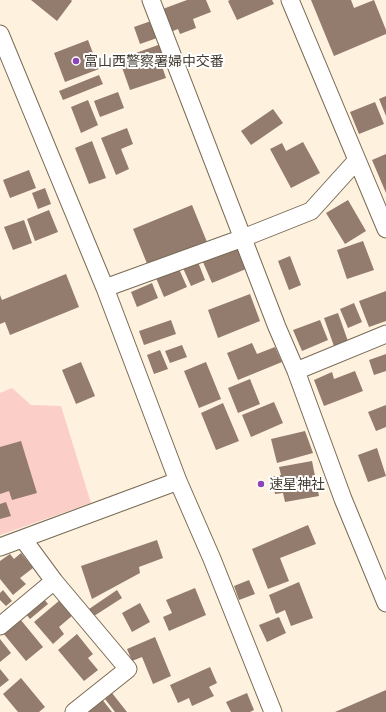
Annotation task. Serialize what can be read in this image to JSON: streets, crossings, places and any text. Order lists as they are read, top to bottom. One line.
{"places":["富山西警察署婦中交番","速星神社"]}
